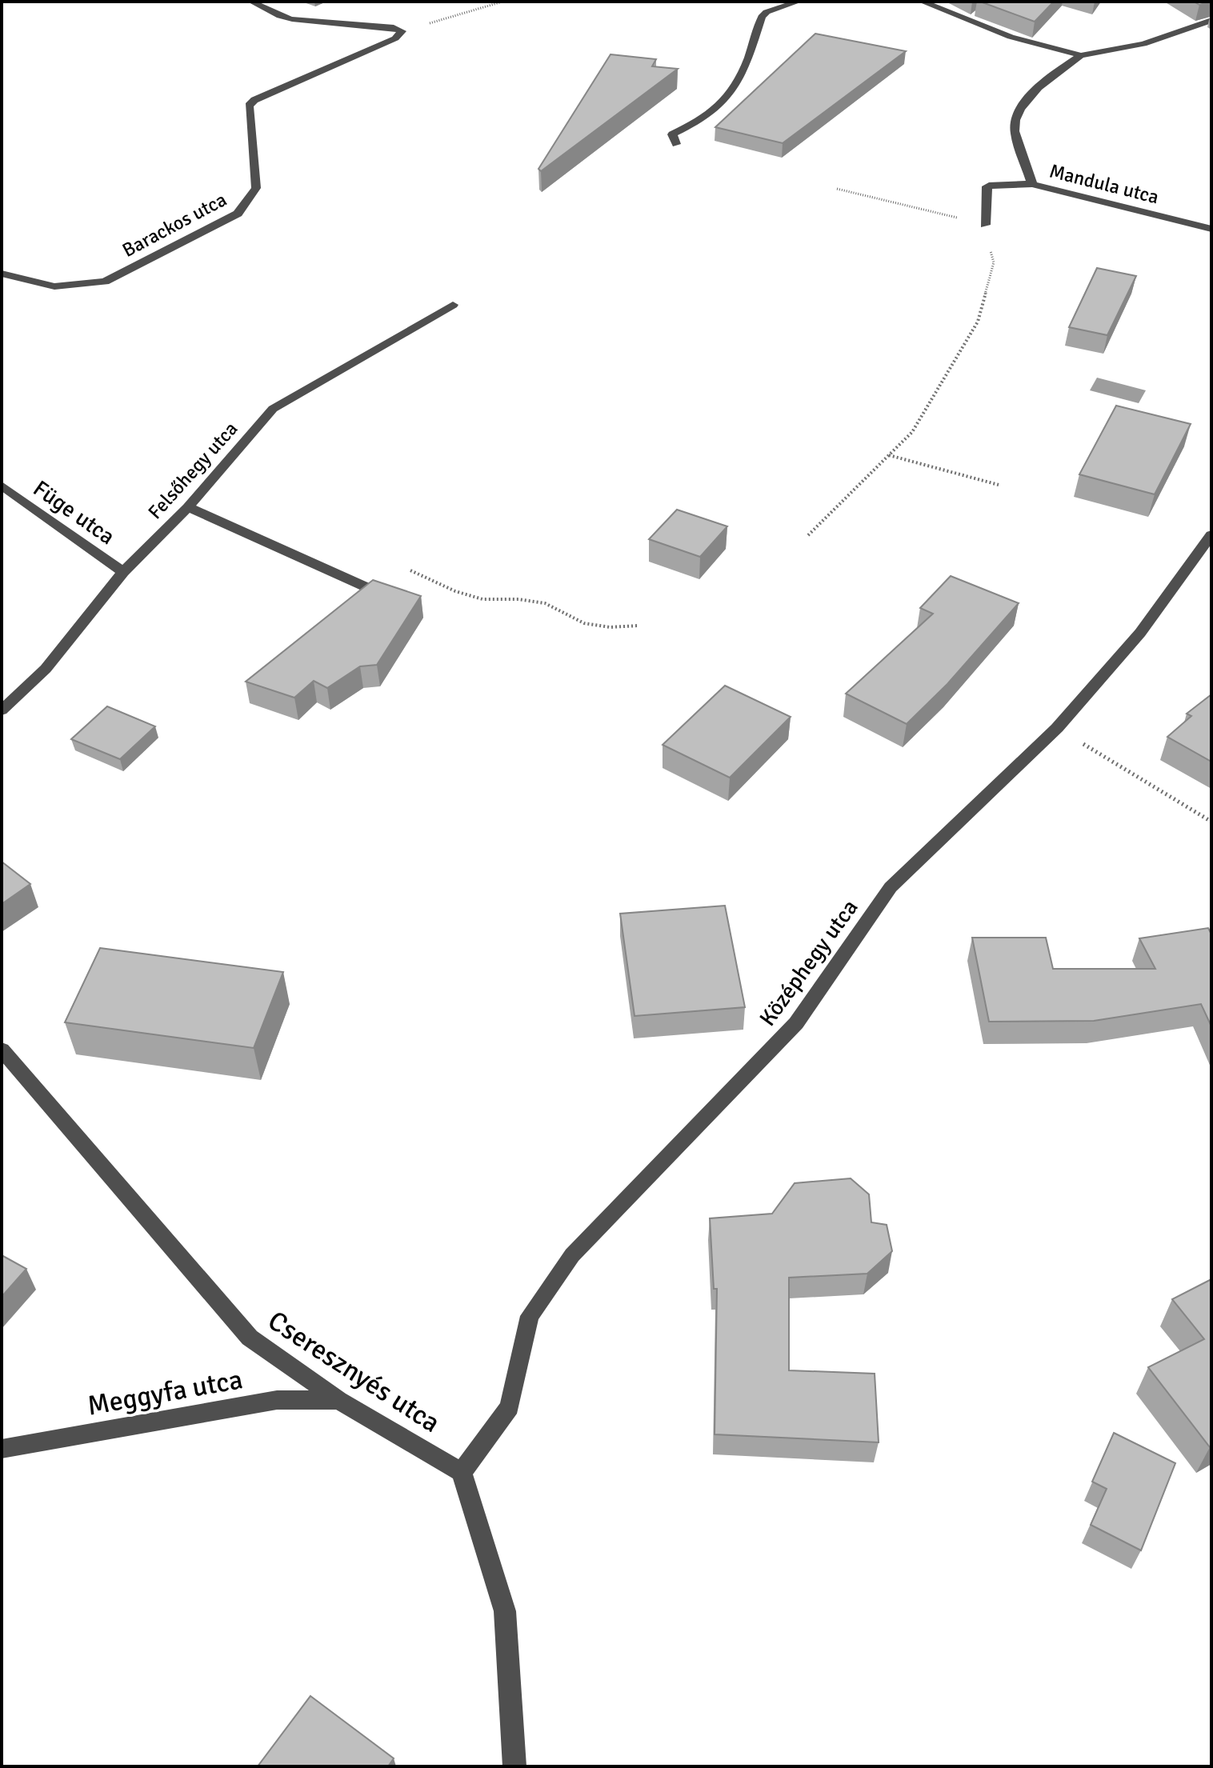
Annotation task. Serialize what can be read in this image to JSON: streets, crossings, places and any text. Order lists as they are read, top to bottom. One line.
{"streets":{"street":["Mandula utca","Barackos utca","Felsőhegy utca","Füge utca","Középhegy utca","Cseresznyés utca","Meggyfa utca"]},"crossings":[["Felsőhegy utca","Füge utca"],["Középhegy utca","Cseresznyés utca"],["Cseresznyés utca","Meggyfa utca"]]}
